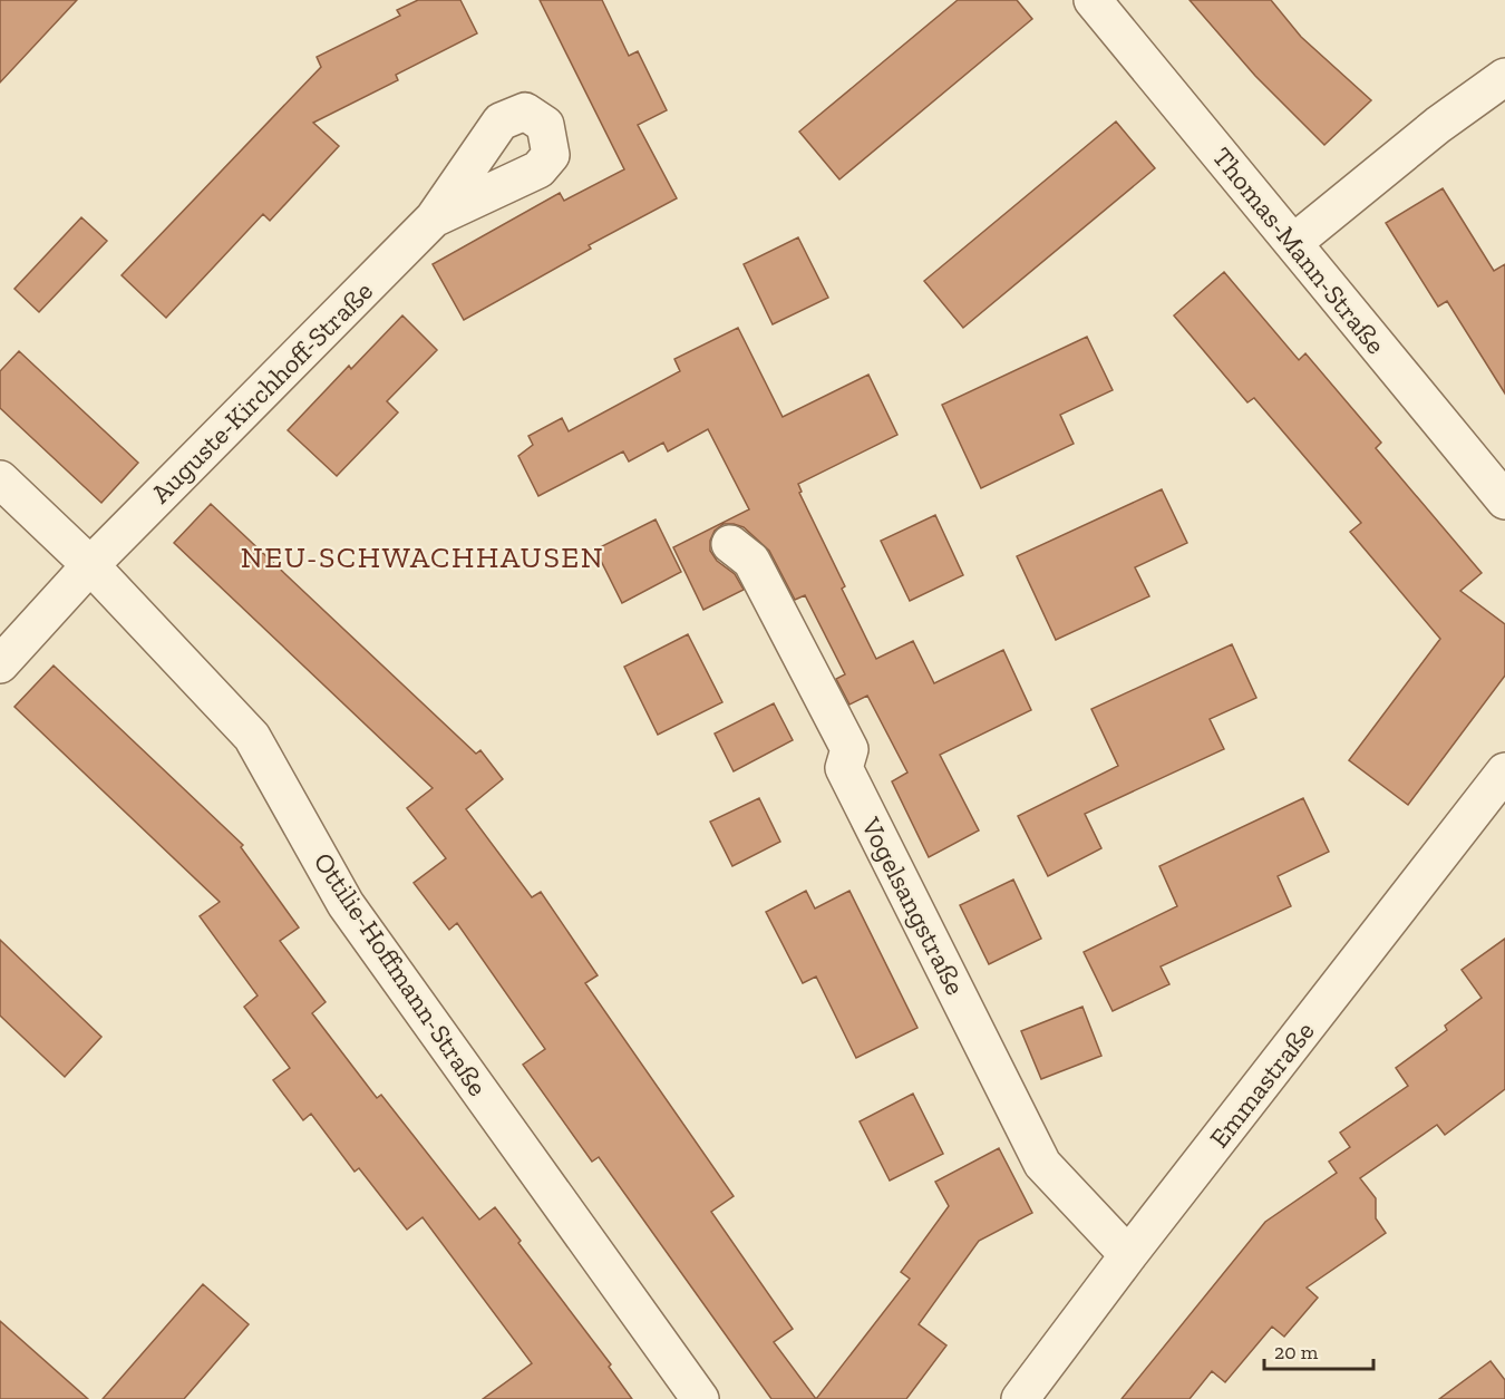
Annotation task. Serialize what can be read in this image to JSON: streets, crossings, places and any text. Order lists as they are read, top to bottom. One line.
{"streets":{"street":["Thomas-Mann-Straße","Auguste-Kirchhoff-Straße","Vogelsangstraße","Ottilie-Hoffmann-Straße","Emmastraße"]},"crossings":[["Auguste-Kirchhoff-Straße","Ottilie-Hoffmann-Straße"],["Vogelsangstraße","Emmastraße"]],"districts":["NEU-SCHWACHHAUSEN"],"scale_bar":"20 m"}
